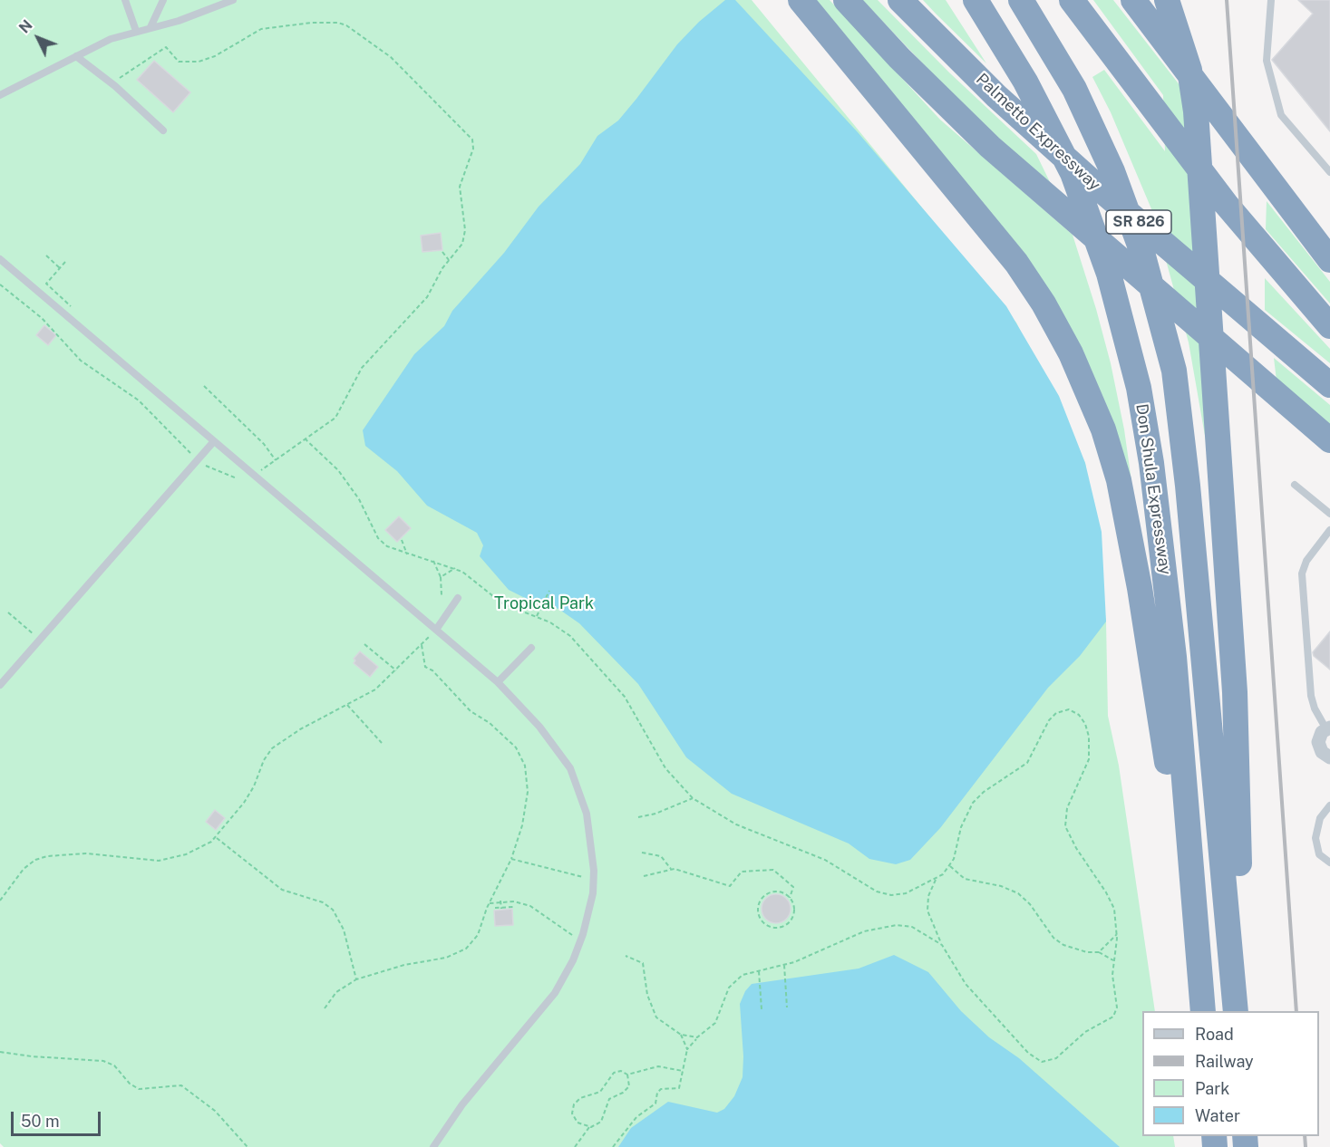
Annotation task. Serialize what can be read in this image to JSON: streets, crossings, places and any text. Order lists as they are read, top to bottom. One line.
{"streets":{"highway":["Palmetto Expressway","SR 826","Don Shula Expressway"]},"parks":["Tropical Park"],"legend":["Road","Railway","Park","Water"],"scale_bar":"50 m","north":"top left"}
